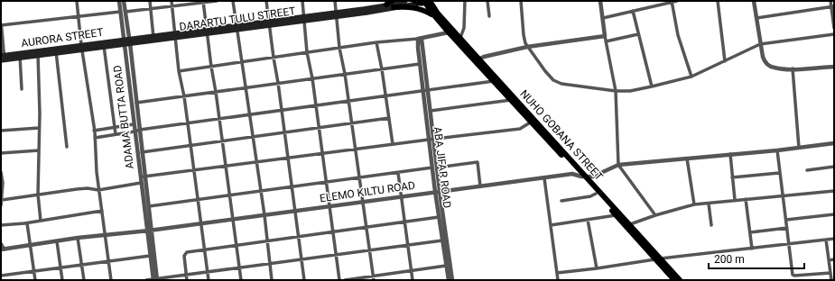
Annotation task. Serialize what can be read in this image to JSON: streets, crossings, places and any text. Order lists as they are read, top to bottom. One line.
{"streets":{"main road":["DARARTU TULU STREET","AURORA STREET","NUHO GOBANA STREET"],"street":["ADAMA BUTTA ROAD","ABA JIFAR ROAD","ELEMO KILTU ROAD"]},"crossings":[["DARARTU TULU STREET","AURORA STREET"],["DARARTU TULU STREET","ADAMA BUTTA ROAD"],["AURORA STREET","ADAMA BUTTA ROAD"],["ADAMA BUTTA ROAD","ELEMO KILTU ROAD"],["NUHO GOBANA STREET","ELEMO KILTU ROAD"],["ABA JIFAR ROAD","ELEMO KILTU ROAD"]],"scale_bar":"200 m"}
